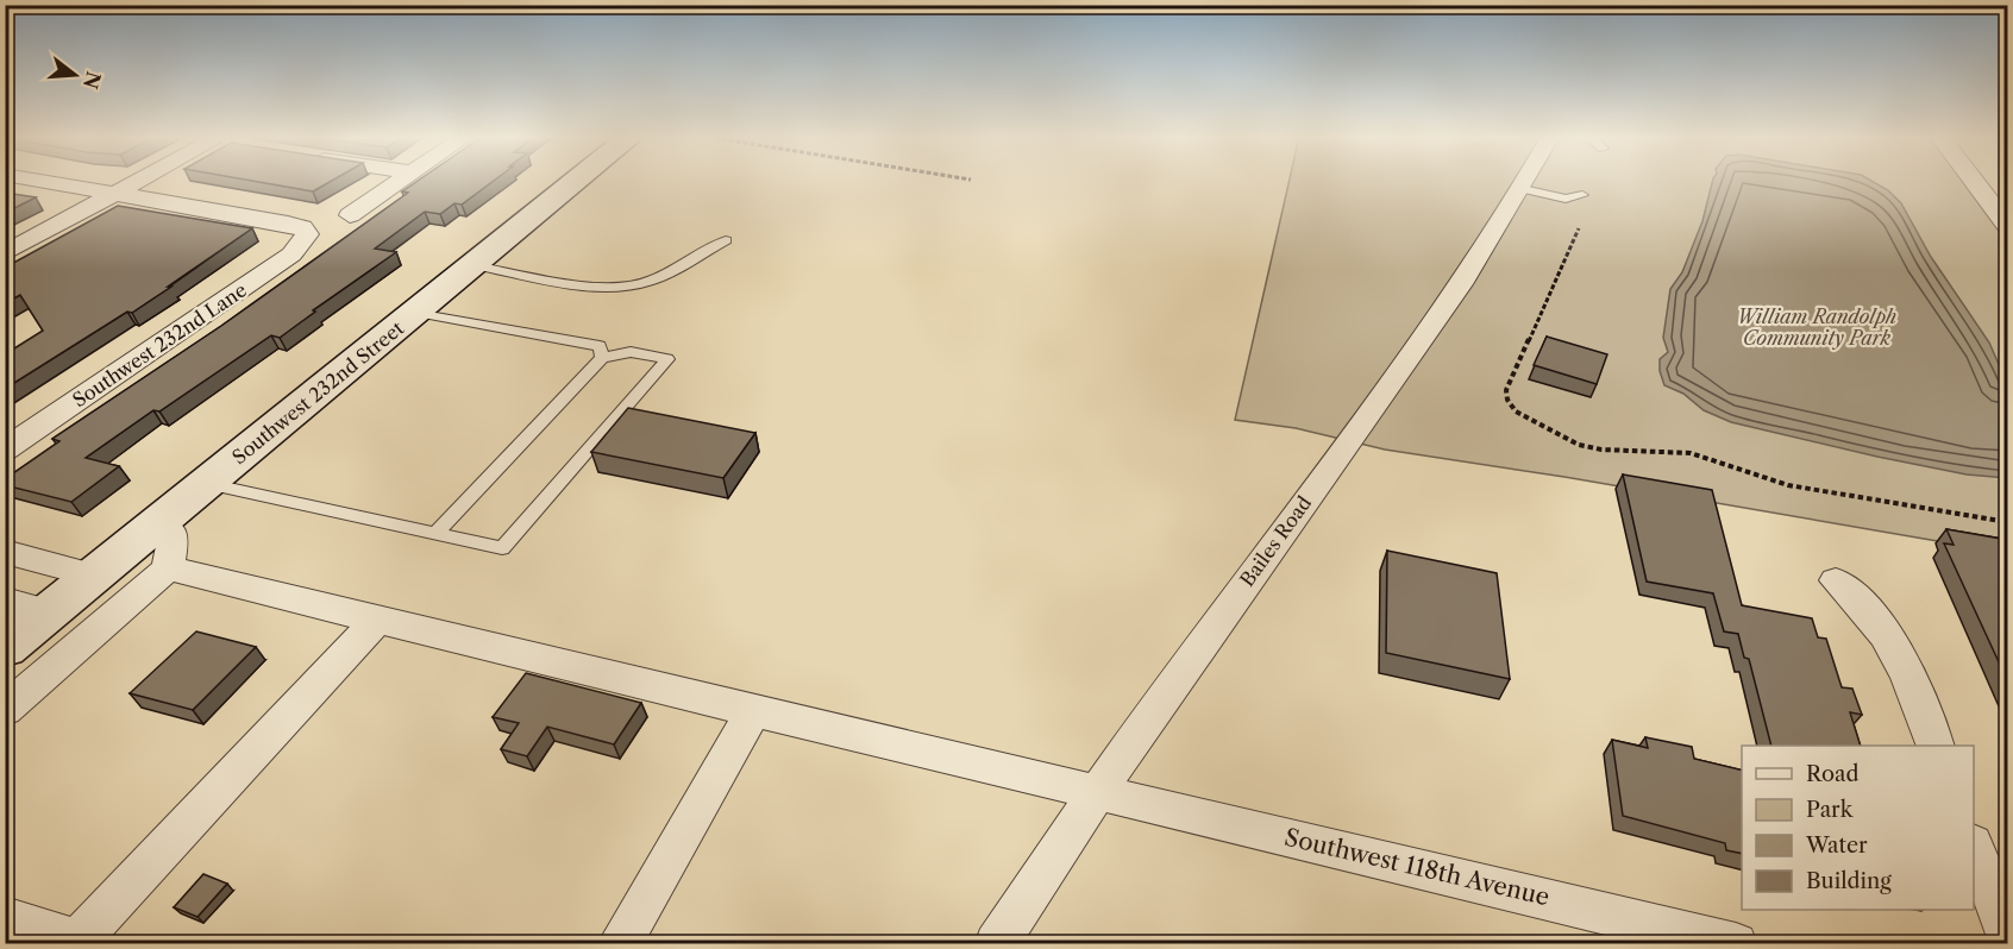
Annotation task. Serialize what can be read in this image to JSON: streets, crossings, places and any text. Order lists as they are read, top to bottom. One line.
{"streets":{"street":["Southwest 232nd Lane","Southwest 232nd Street","Bailes Road","Southwest 118th Avenue"]},"crossings":[["Bailes Road","Southwest 118th Avenue"]],"parks":["William Randolph Community Park"],"legend":["Road","Park","Water","Building"],"north":"right"}
